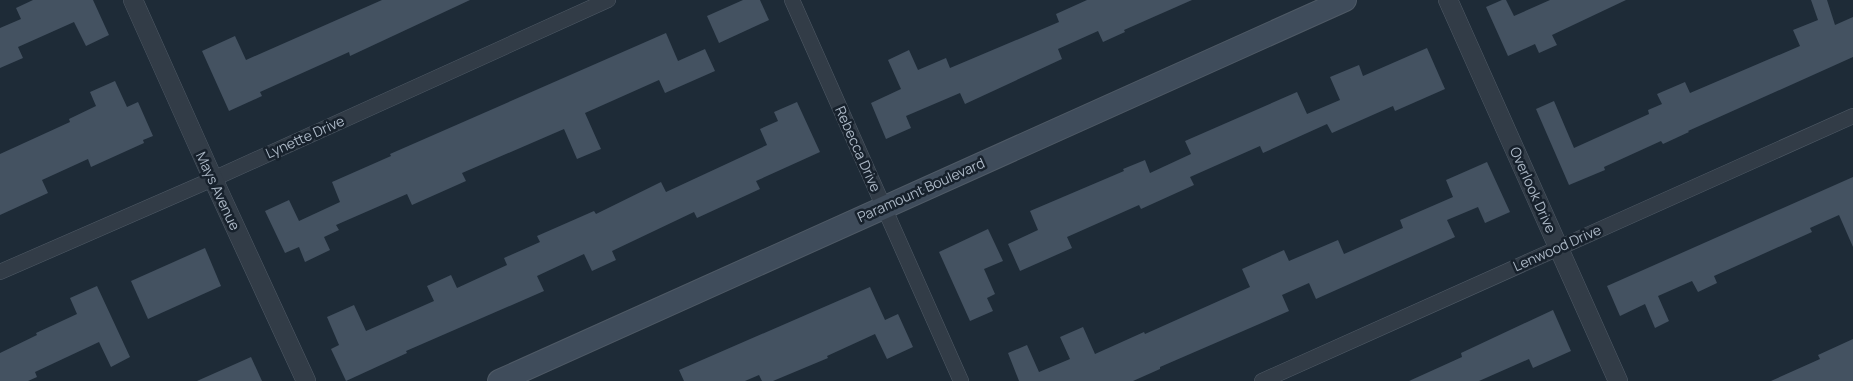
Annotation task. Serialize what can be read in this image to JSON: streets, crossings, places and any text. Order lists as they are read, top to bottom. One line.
{"streets":{"main road":["Paramount Boulevard"],"street":["Lynette Drive","Rebecca Drive","Overlook Drive","Mays Avenue","Lenwood Drive"]},"crossings":[["Lynette Drive","Mays Avenue"],["Rebecca Drive","Paramount Boulevard"],["Overlook Drive","Lenwood Drive"]]}
